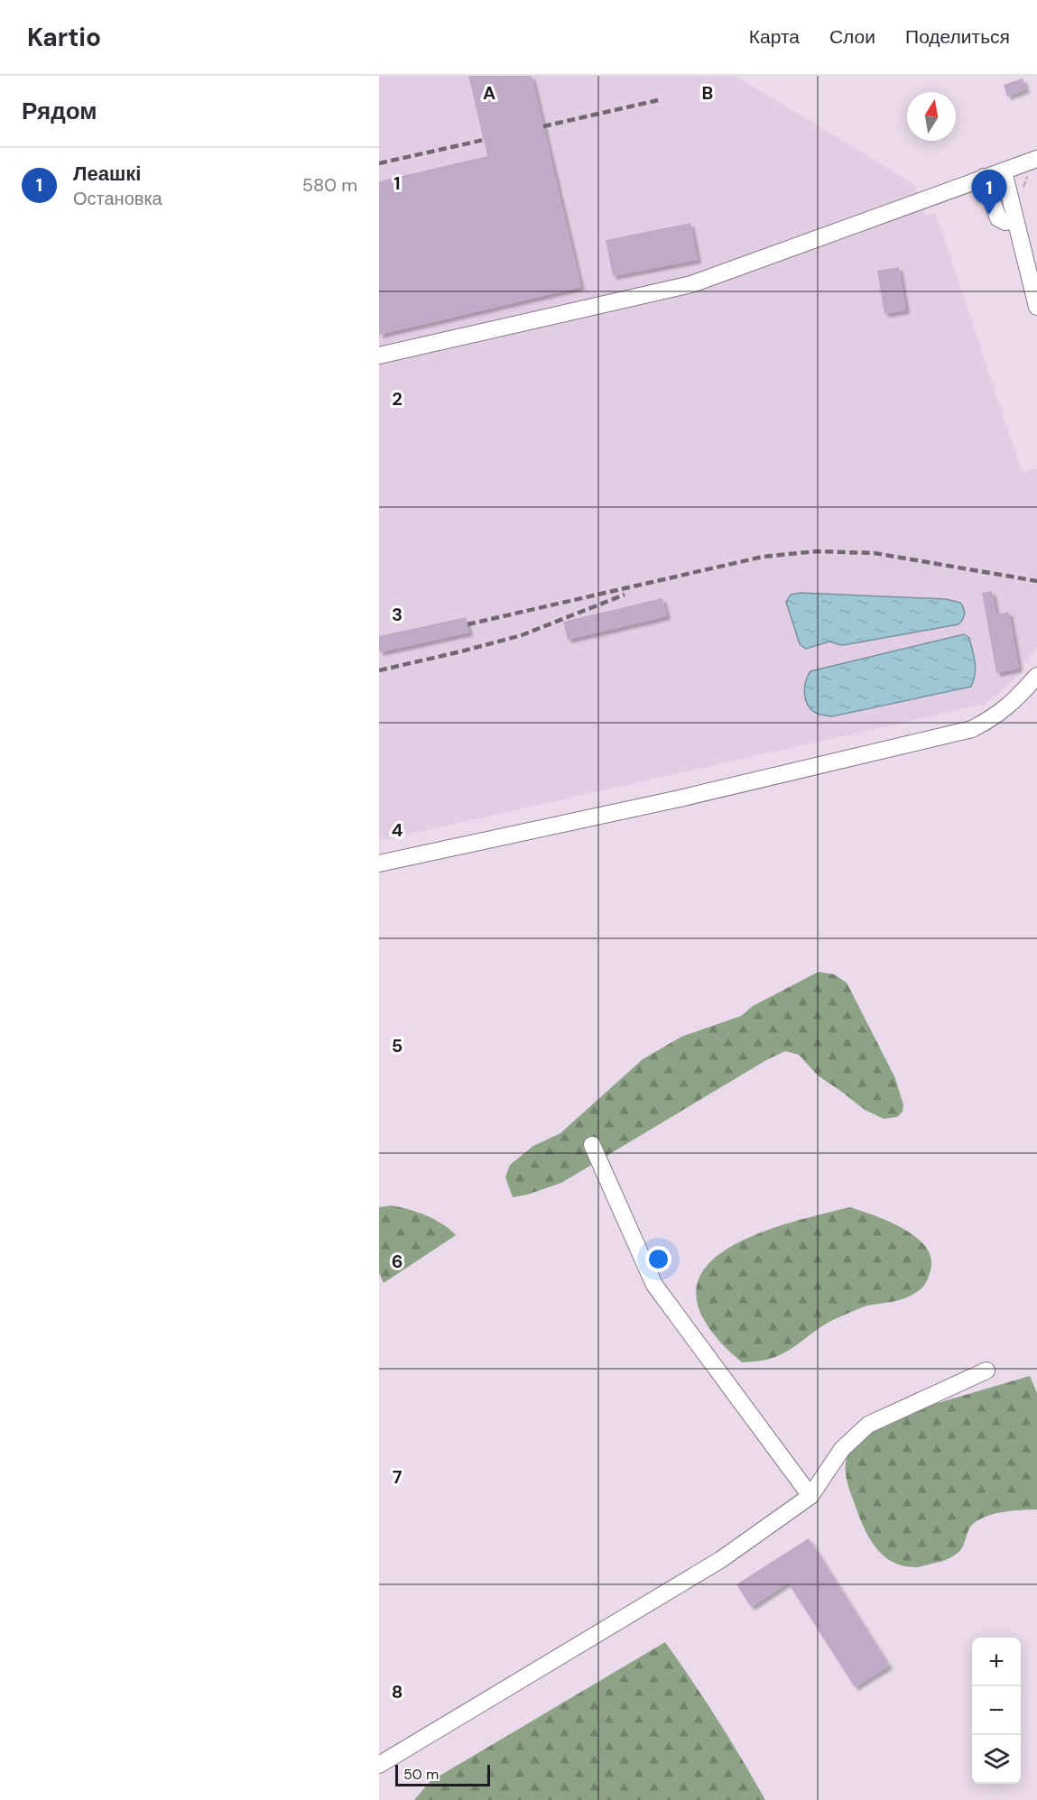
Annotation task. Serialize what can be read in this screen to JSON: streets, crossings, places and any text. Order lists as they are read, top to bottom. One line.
{"scale_bar":"50 m","north":"top","page":{"header":"Kartio","nav":["Карта","Слои","Поделиться"],"heading":"Рядом","list":[{"mark":"1","name":"Леашкі","note":"Остановка","value":"580 m"}],"pins":"1","map_buttons":["+","−"],"scale":"50 m"},"grid":{"columns":["A","B"],"rows":["1","2","3","4","5","6","7","8"]}}
